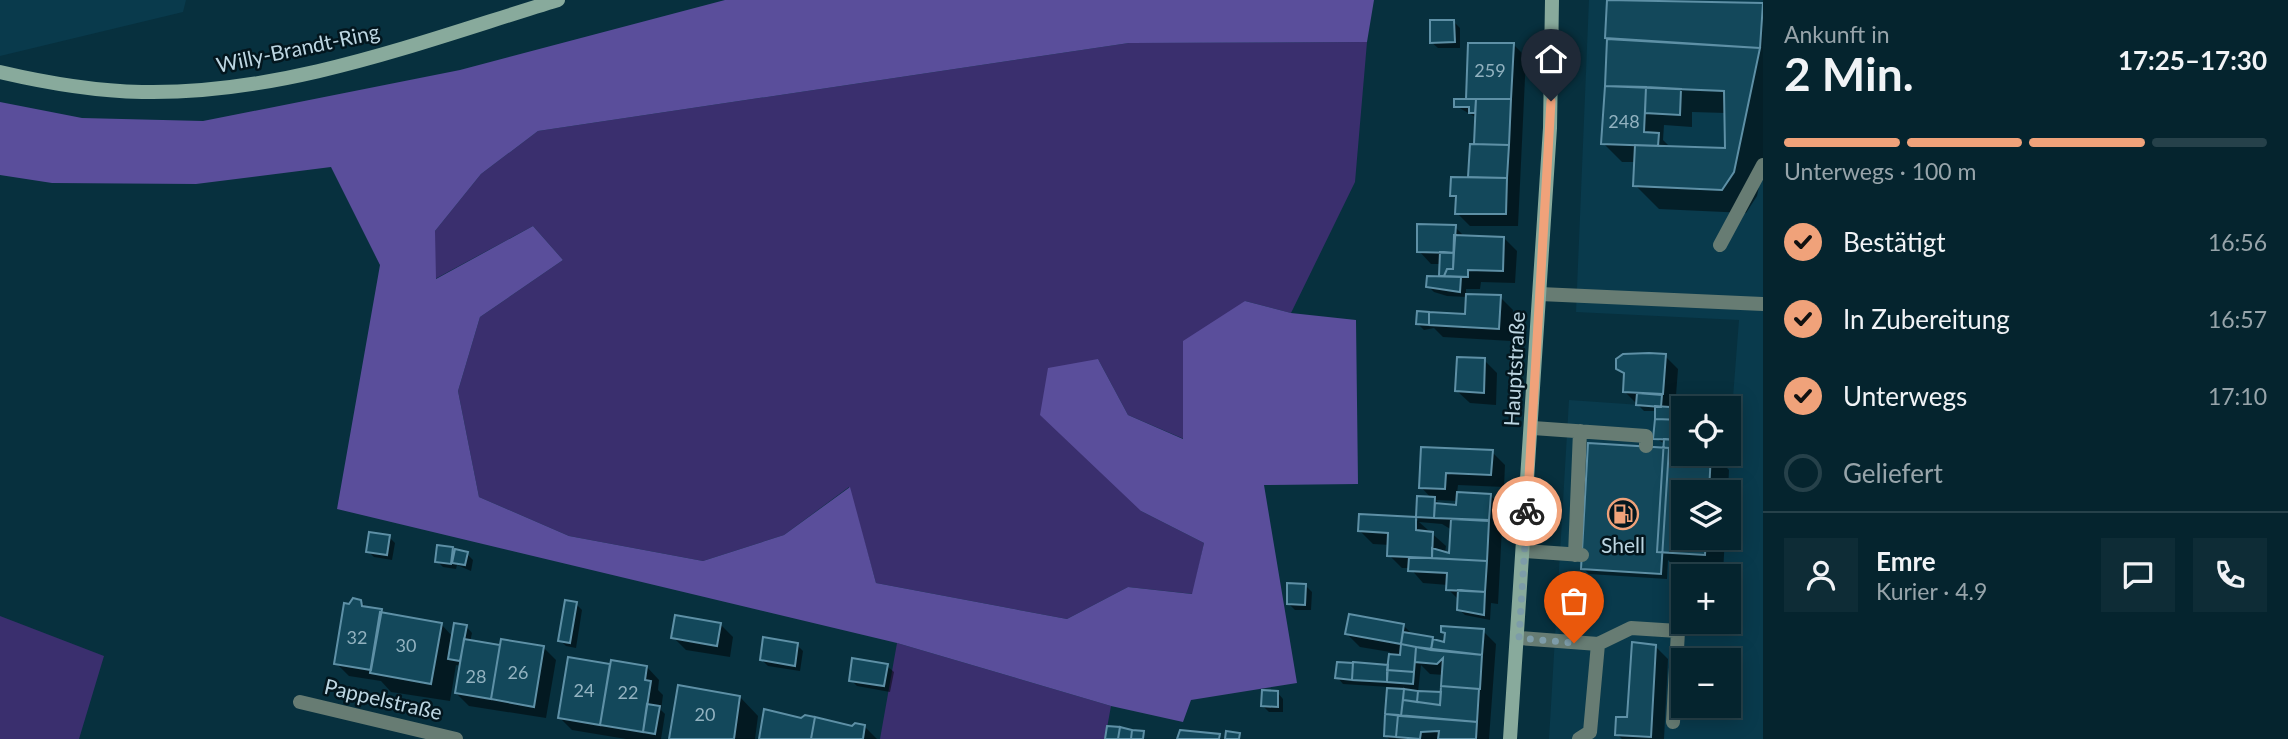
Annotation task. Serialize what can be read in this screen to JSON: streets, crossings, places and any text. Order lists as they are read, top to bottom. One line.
{"streets":{"main road":["Willy-Brandt-Ring","Hauptstraße"],"street":["Pappelstraße"]},"places":{"fuel station":["Shell"]},"house_numbers":["259","248","32","30","26","28","24","22","20"],"page":{"heading":["2 Min.","Ankunft in","17:25–17:30"],"panel":["Emre","Kurier · 4.9"],"bar":"Unterwegs · 100 m","list":[["Bestätigt","16:56"],["In Zubereitung","16:57"],["Unterwegs","17:10"],"Geliefert"],"map_buttons":["+","−"]}}
